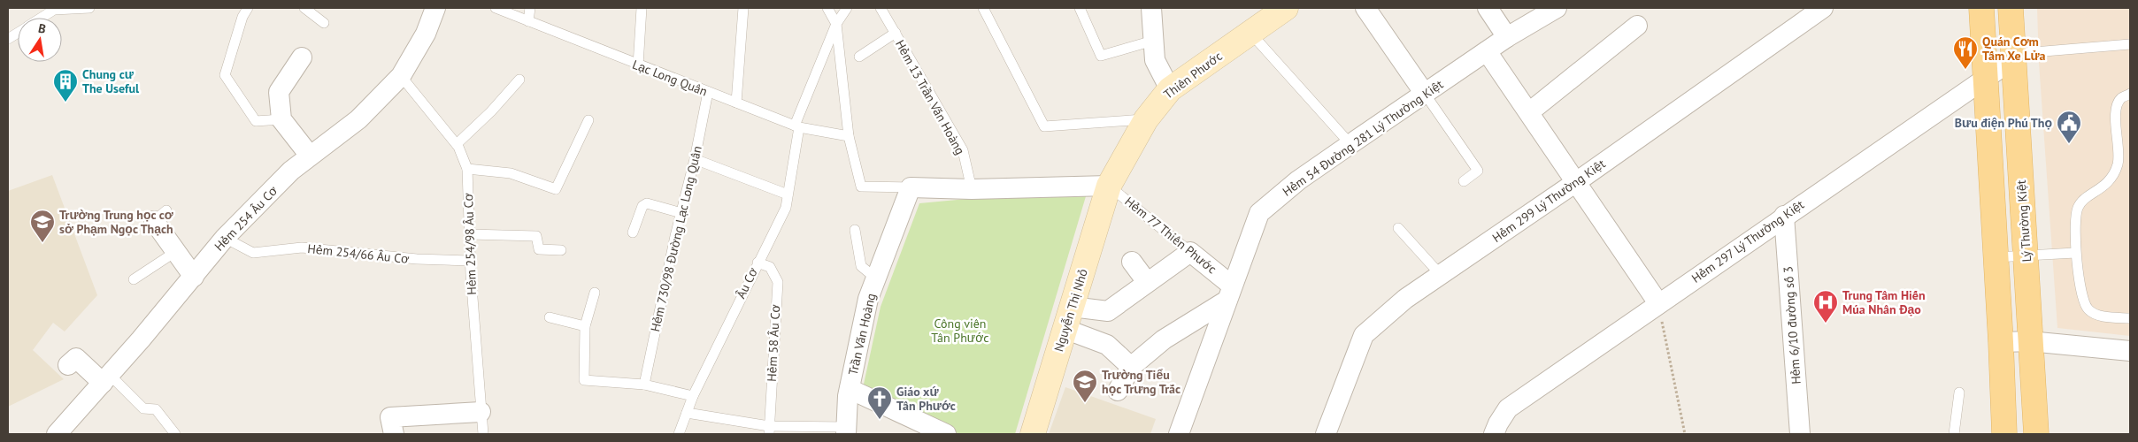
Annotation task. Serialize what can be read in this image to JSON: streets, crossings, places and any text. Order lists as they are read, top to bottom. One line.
{"streets":{"main road":["Lý Thường Kiệt"],"street":["Thiên Phước","Hẻm 54 Đường 281 Lý Thường Kiệt","Hẻm 299 Lý Thường Kiệt","Hẻm 254 Âu Cơ","Hẻm 77 Thiên Phước","Hẻm 297 Lý Thường Kiệt","Nguyễn Thị Nhỏ","Hẻm 6/10 đường số 3","Trần Văn Hoàng"],"lane":["Lạc Long Quân","Hẻm 13 Trần Văn Hoàng","Hẻm 730/98 Đường Lạc Long Quân","Hẻm 254/98 Âu Cơ","Hẻm 254/66 Âu Cơ","Âu Cơ","Hẻm 58 Âu Cơ"]},"crossings":[["Thiên Phước","Hẻm 77 Thiên Phước"],["Thiên Phước","Nguyễn Thị Nhỏ"],["Lạc Long Quân","Hẻm 730/98 Đường Lạc Long Quân"],["Lạc Long Quân","Âu Cơ"],["Hẻm 54 Đường 281 Lý Thường Kiệt","Hẻm 77 Thiên Phước"],["Hẻm 254 Âu Cơ","Hẻm 254/98 Âu Cơ"],["Hẻm 254 Âu Cơ","Hẻm 254/66 Âu Cơ"],["Lý Thường Kiệt","Hẻm 297 Lý Thường Kiệt"],["Hẻm 77 Thiên Phước","Nguyễn Thị Nhỏ"],["Hẻm 297 Lý Thường Kiệt","Hẻm 6/10 đường số 3"],["Hẻm 254/98 Âu Cơ","Hẻm 254/66 Âu Cơ"],["Âu Cơ","Hẻm 58 Âu Cơ"]],"parks":["Công viên Tân Phước"],"places":{"restaurant":["Quán Cơm Tấm Xe Lửa"],"building":["Chung cư The Useful"],"public building":["Bưu điện Phú Thọ"],"school or university":["Trường Trung học cơ sở Phạm Ngọc Thạch","Trường Tiểu học Trưng Trắc"],"hospital":["Trung Tâm Hiến Múa Nhân Đạo"],"church":["Giáo xứ Tân Phước"]},"north":"top"}
